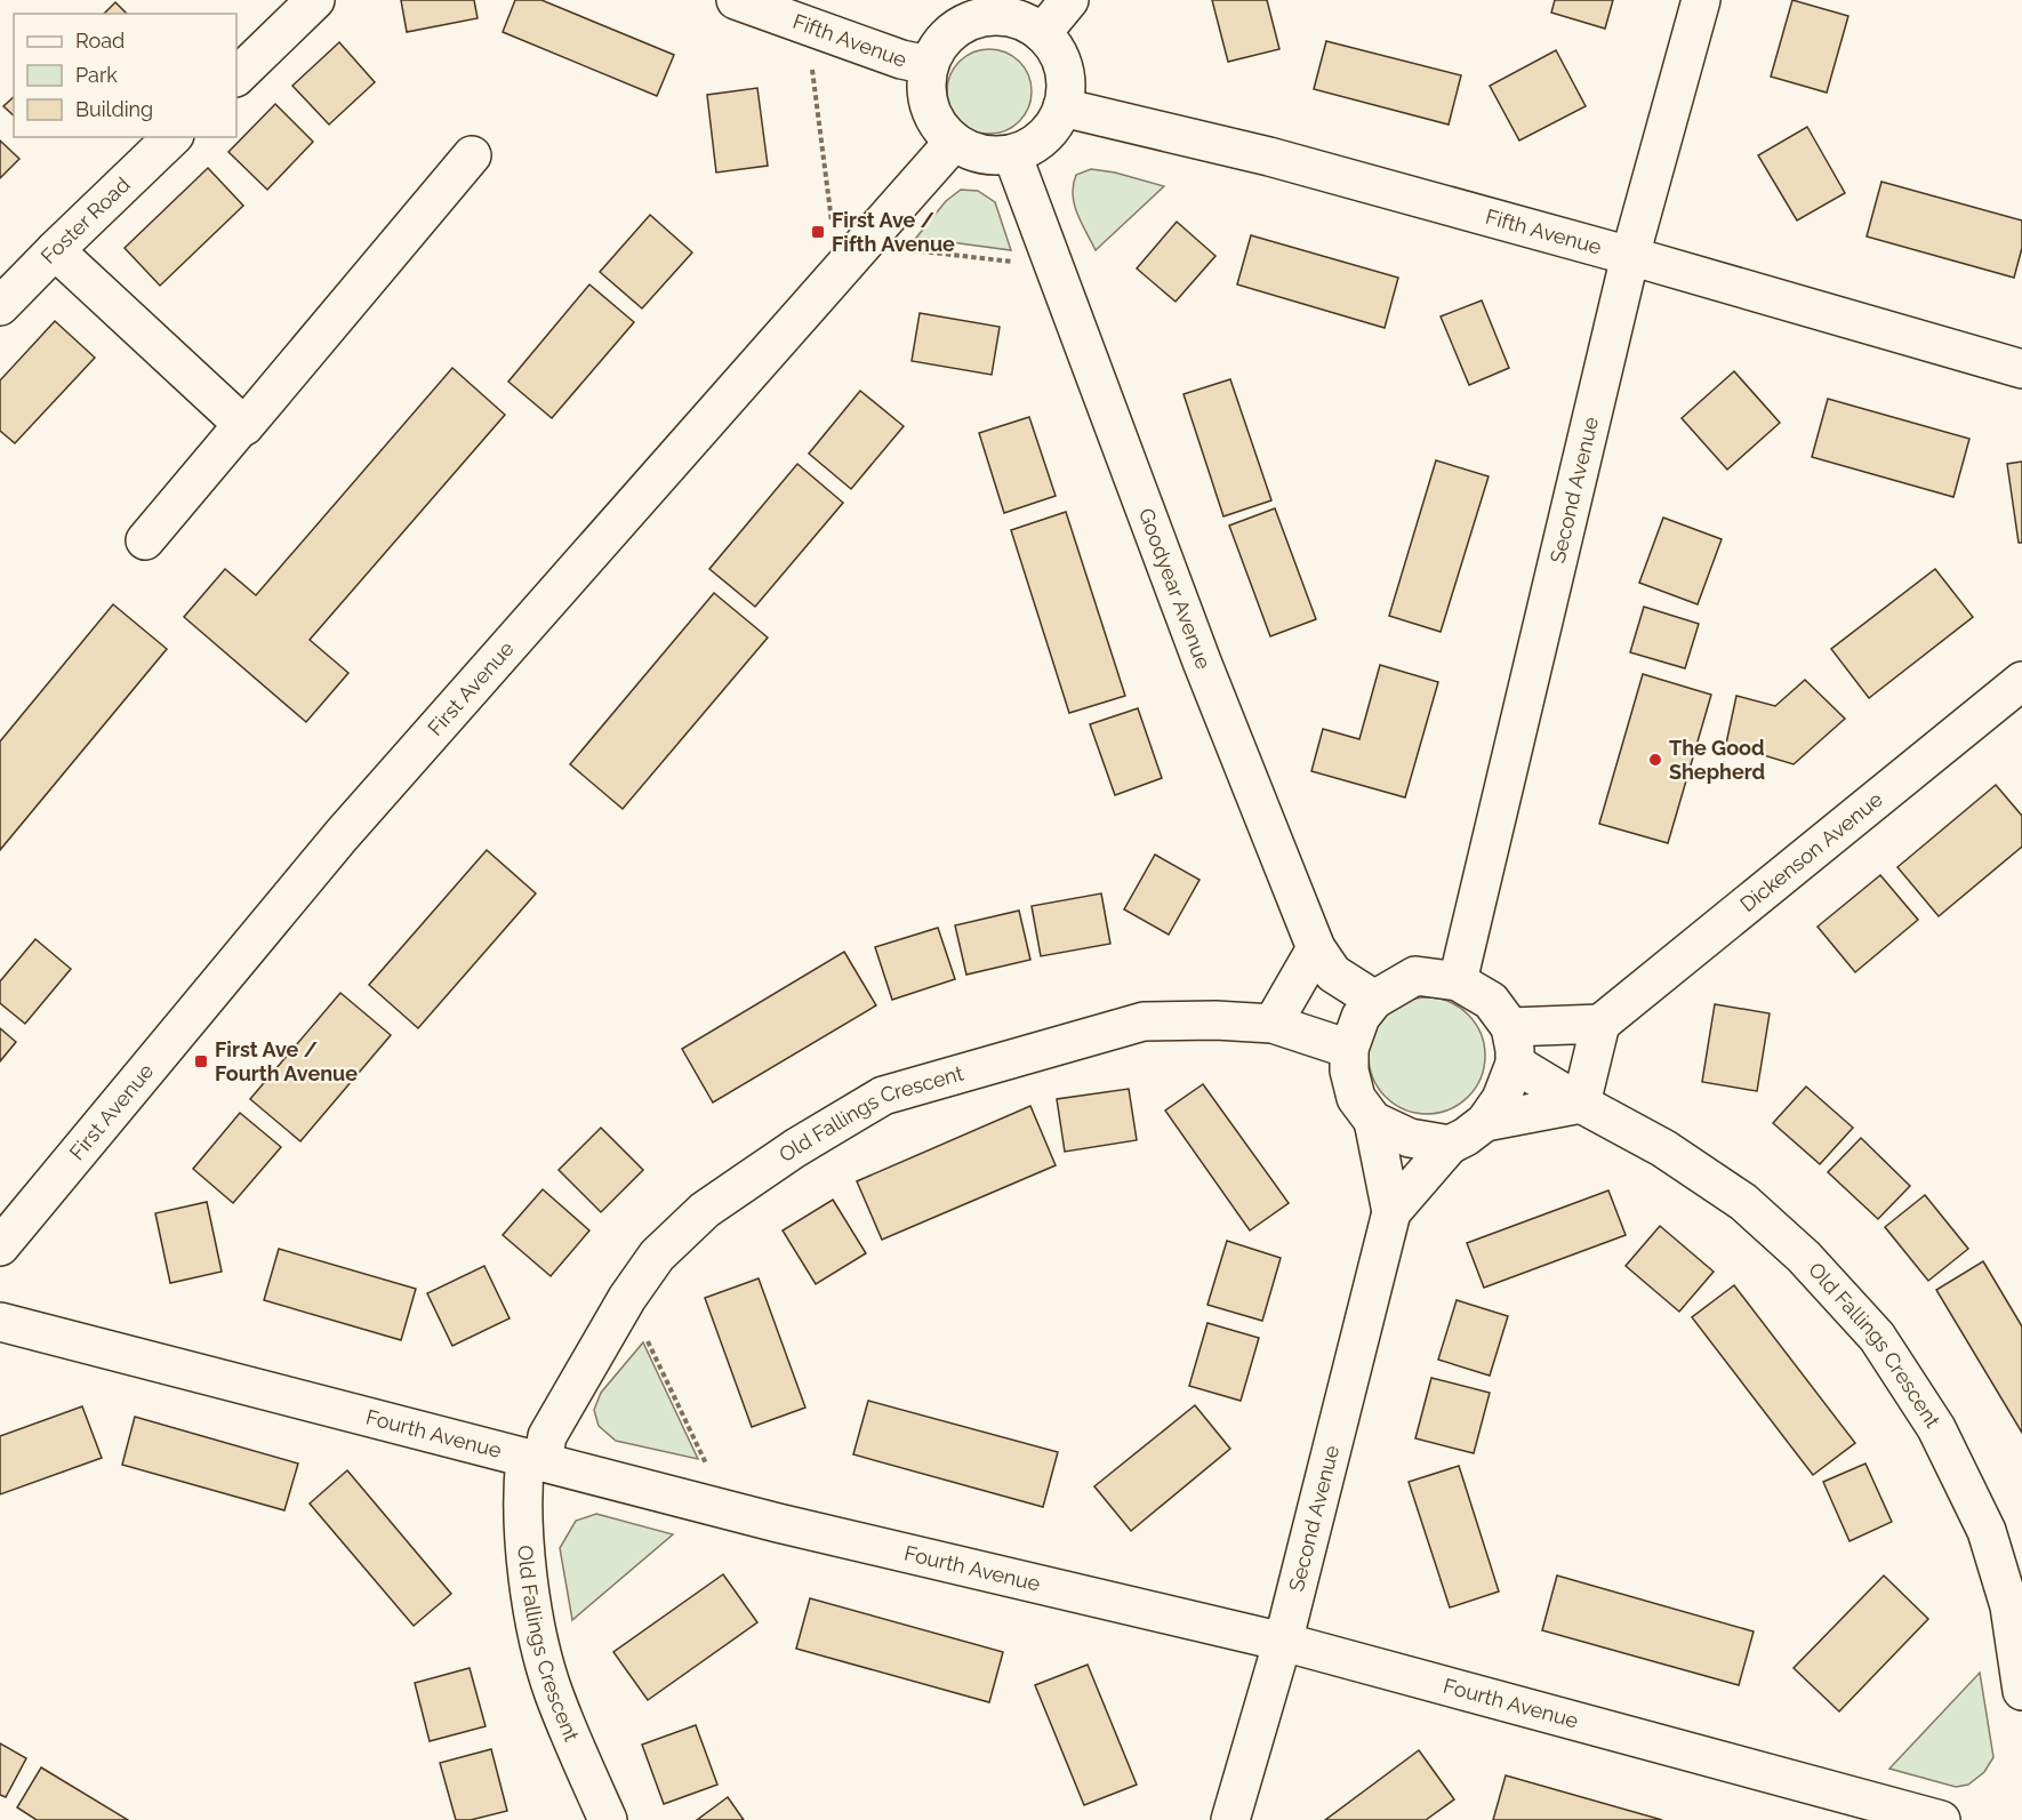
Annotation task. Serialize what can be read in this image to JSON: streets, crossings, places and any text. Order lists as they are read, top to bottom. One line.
{"streets":{"street":["Fifth Avenue","Foster Road","Second Avenue","Goodyear Avenue","First Avenue","Dickenson Avenue","Old Fallings Crescent","Fourth Avenue"]},"crossings":[["Fifth Avenue","Second Avenue"],["Fifth Avenue","Goodyear Avenue"],["Fifth Avenue","First Avenue"],["Second Avenue","Goodyear Avenue"],["Second Avenue","Old Fallings Crescent"],["Second Avenue","Fourth Avenue"],["Goodyear Avenue","First Avenue"],["Goodyear Avenue","Old Fallings Crescent"],["Old Fallings Crescent","Fourth Avenue"]],"places":{"transit":["First Ave / Fifth Avenue","First Ave / Fourth Avenue"],"other":["The Good Shepherd"]},"legend":["Road","Park","Building"]}
